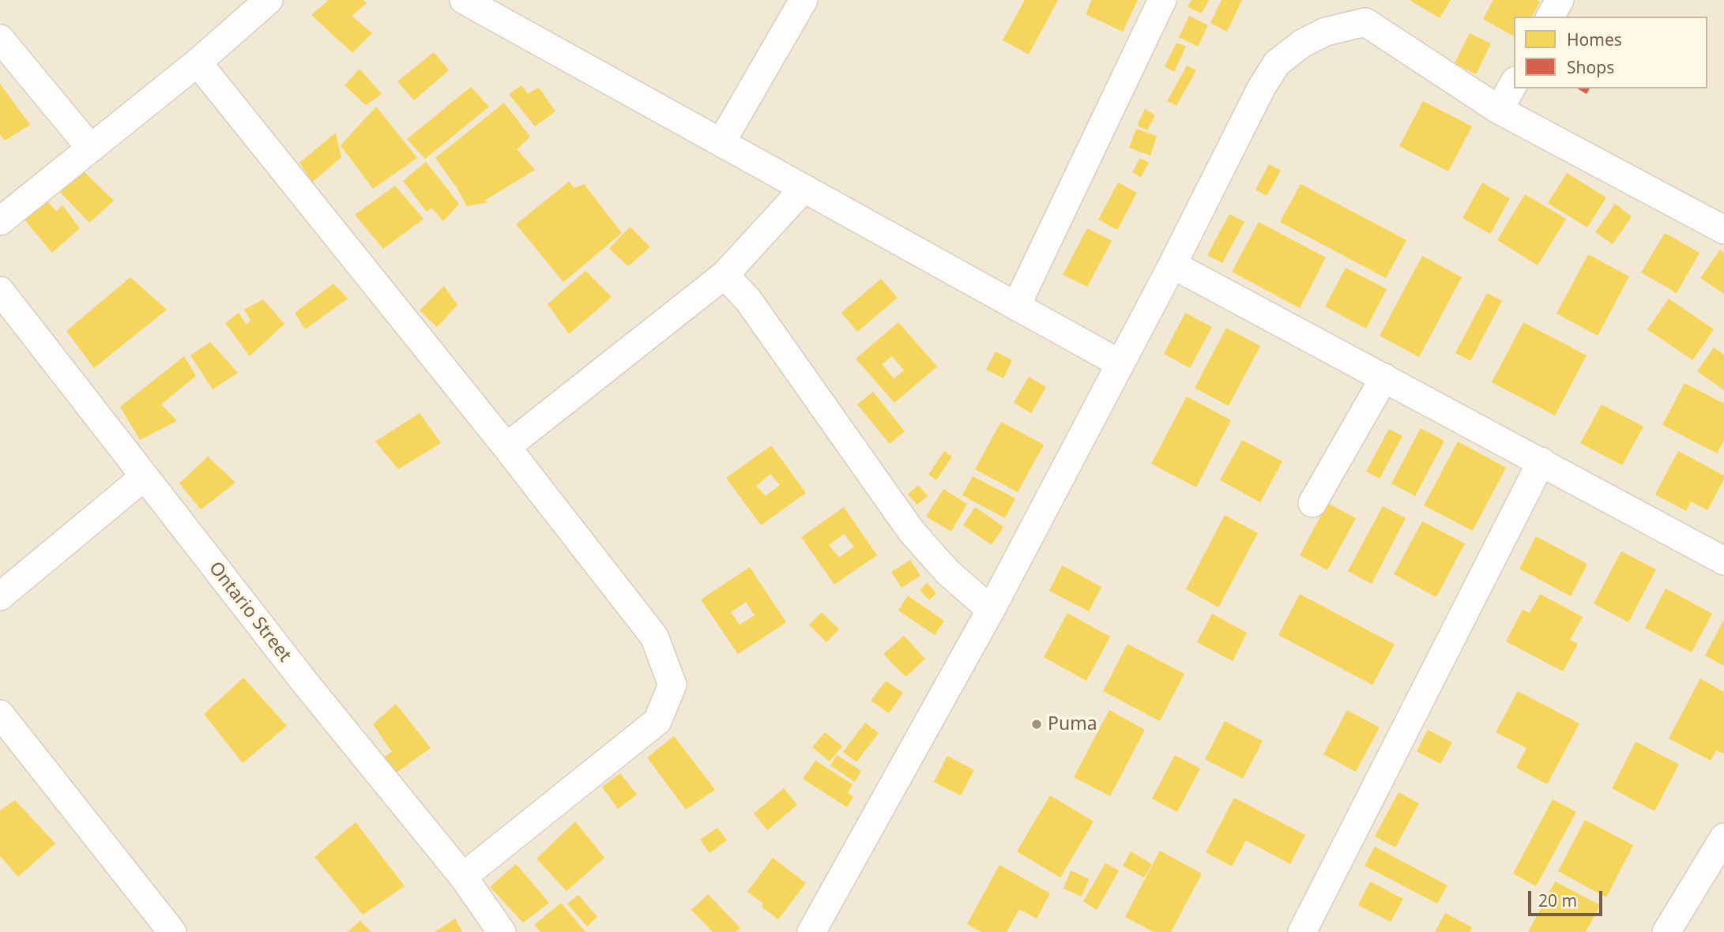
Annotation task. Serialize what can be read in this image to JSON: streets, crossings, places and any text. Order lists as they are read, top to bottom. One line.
{"streets":{"street":["Ontario Street"]},"places":["Puma"],"legend":["Homes","Shops"],"scale_bar":"20 m"}
